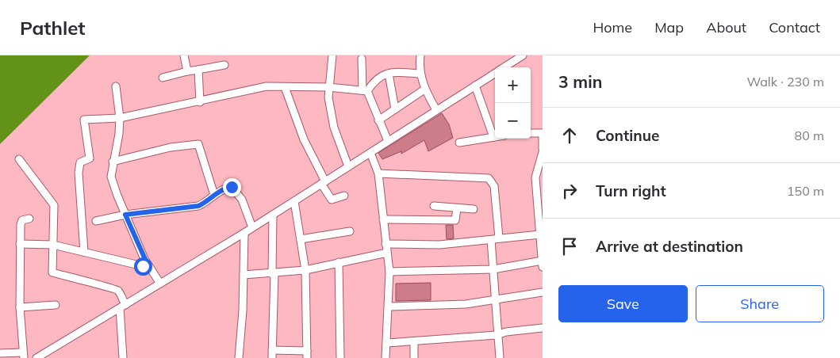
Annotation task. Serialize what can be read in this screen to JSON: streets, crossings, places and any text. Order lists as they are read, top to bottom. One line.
{"page":{"header":"Pathlet","nav":["Home","Map","About","Contact"],"heading":["3 min","Walk · 230 m"],"map_buttons":["+","−"],"list":[["Continue","80 m"],["Turn right","150 m"],"Arrive at destination"],"buttons":["Save","Share"]}}
